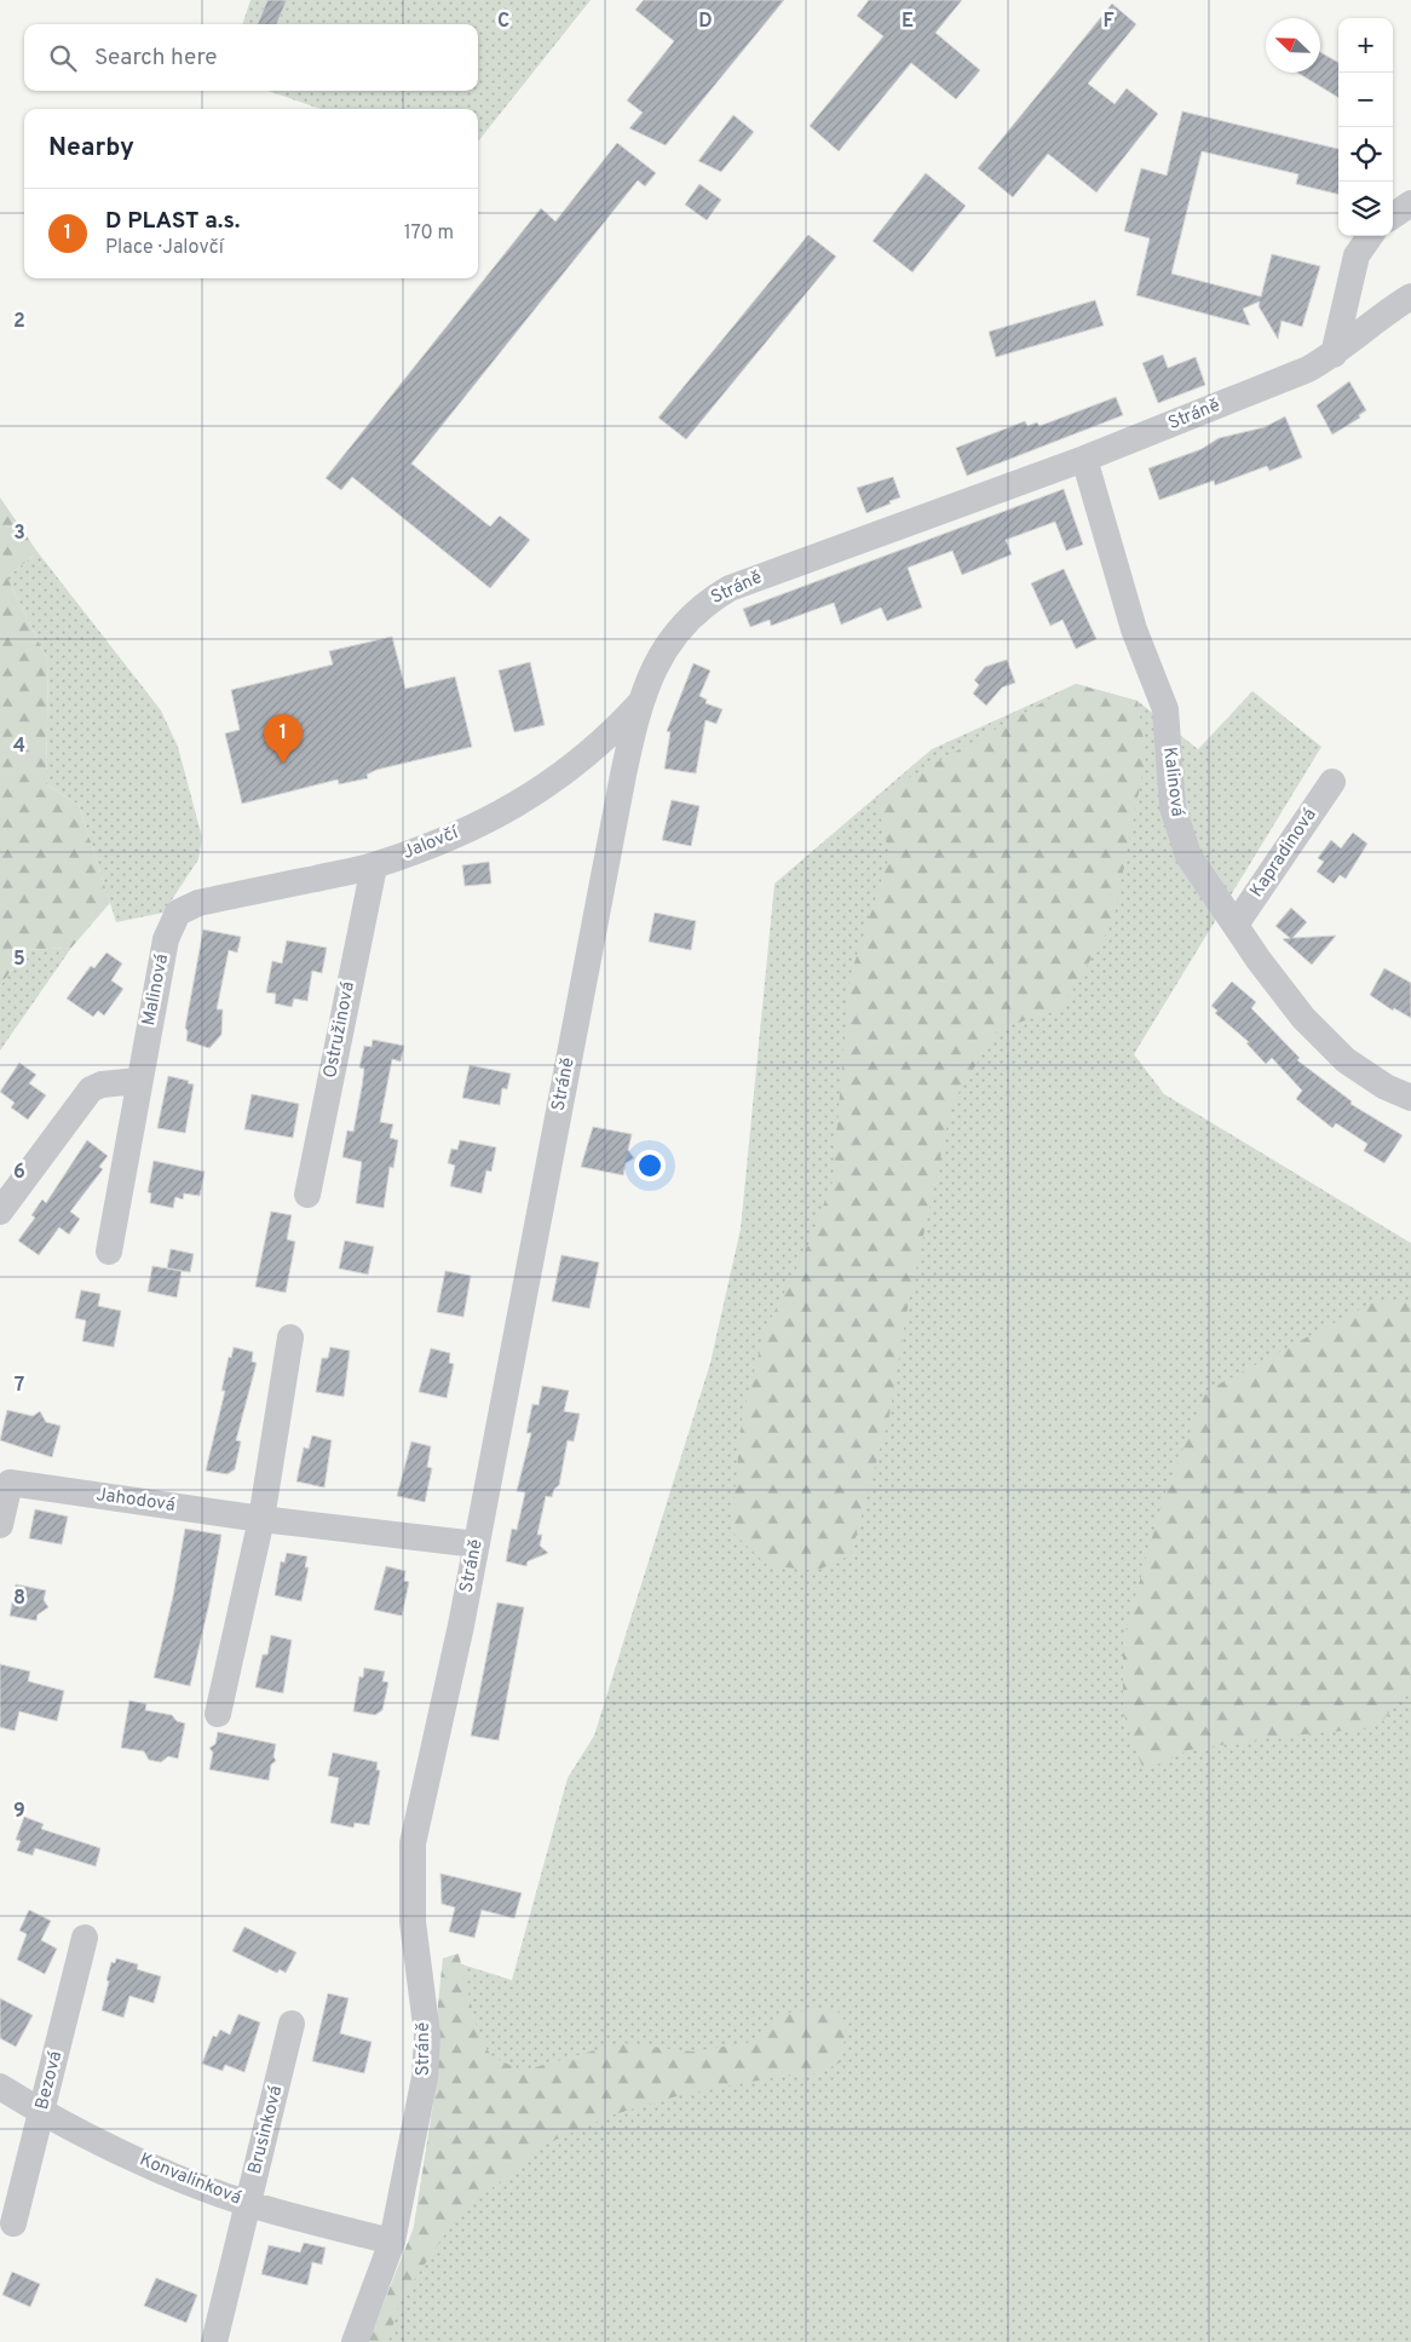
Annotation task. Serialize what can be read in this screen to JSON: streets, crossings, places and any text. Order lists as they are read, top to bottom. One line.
{"streets":{"street":["Stráně","Kalinová","Jalovčí","Kapradinová","Malinová","Ostružinová","Jahodová","Bezová","Brusinková","Konvalinková"]},"crossings":[["Stráně","Kalinová"],["Stráně","Jalovčí"],["Stráně","Jahodová"],["Stráně","Konvalinková"],["Kalinová","Kapradinová"],["Jalovčí","Malinová"],["Jalovčí","Ostružinová"],["Bezová","Konvalinková"],["Brusinková","Konvalinková"]],"north":"top left","page":{"map_buttons":["+","−"],"search":"Search here","heading":"Nearby","list":[{"mark":"1","name":"D PLAST a.s.","note":"Place · Jalovčí","value":"170 m"}],"pins":"1"},"grid":{"columns":["C","D","E","F"],"rows":["2","3","4","5","6","7","8","9"]}}
